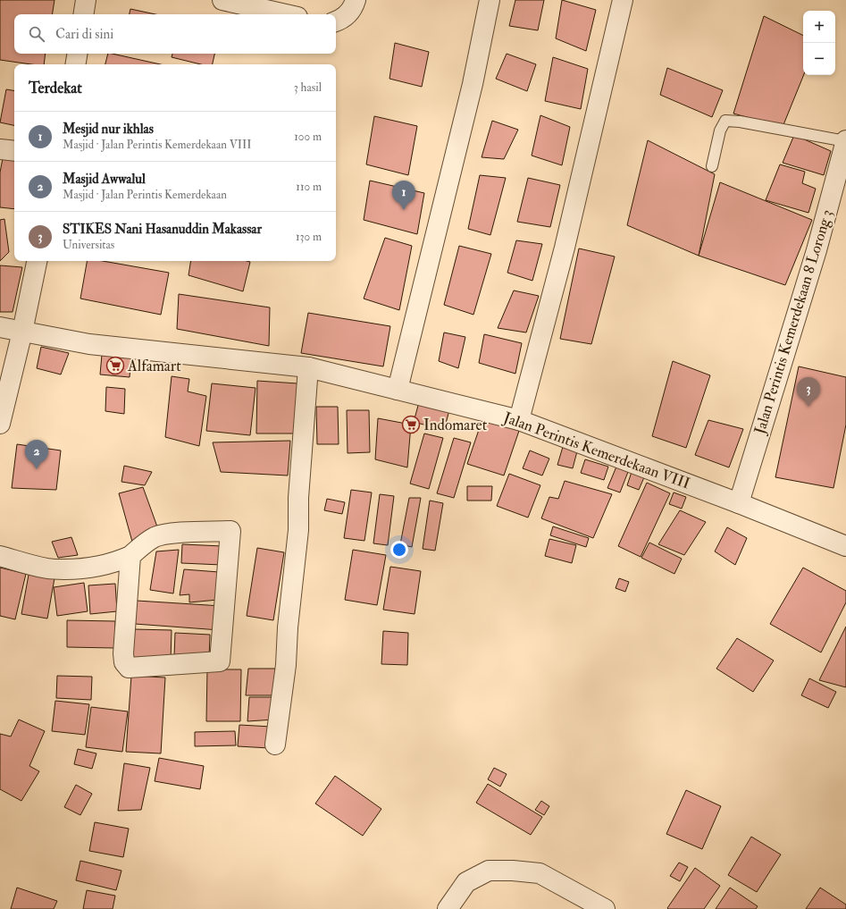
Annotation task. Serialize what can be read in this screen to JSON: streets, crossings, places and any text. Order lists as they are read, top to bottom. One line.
{"streets":{"street":["Jalan Perintis Kemerdekaan 8 Lorong 3","Jalan Perintis Kemerdekaan VIII"]},"crossings":[["Jalan Perintis Kemerdekaan 8 Lorong 3","Jalan Perintis Kemerdekaan VIII"]],"places":{"supermarket":["Alfamart","Indomaret"]},"page":{"map_buttons":["+","−"],"search":"Cari di sini","heading":["Terdekat","3 hasil"],"list":[{"mark":"1","name":"Mesjid nur ikhlas","note":"Masjid · Jalan Perintis Kemerdekaan VIII","value":"100 m"},{"mark":"2","name":"Masjid Awwalul","note":"Masjid · Jalan Perintis Kemerdekaan","value":"110 m"},{"mark":"3","name":"STIKES Nani Hasanuddin Makassar","note":"Universitas","value":"130 m"}],"pins":["1","3","2"]}}
